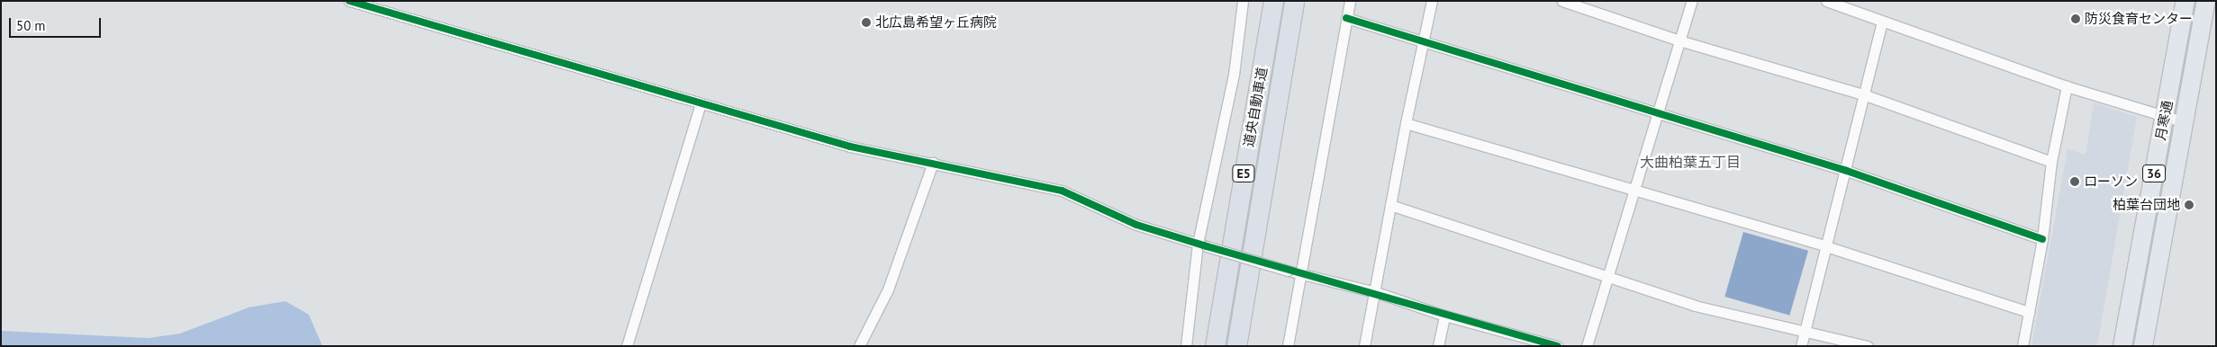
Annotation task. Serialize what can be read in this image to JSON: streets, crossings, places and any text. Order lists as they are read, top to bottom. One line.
{"streets":{"highway":["道央自動車道","月寒通","E5","36"]},"districts":["大曲柏葉五丁目"],"places":["防災食育センター","北広島希望ヶ丘病院","ローソン","柏葉台団地"],"scale_bar":"50 m"}
